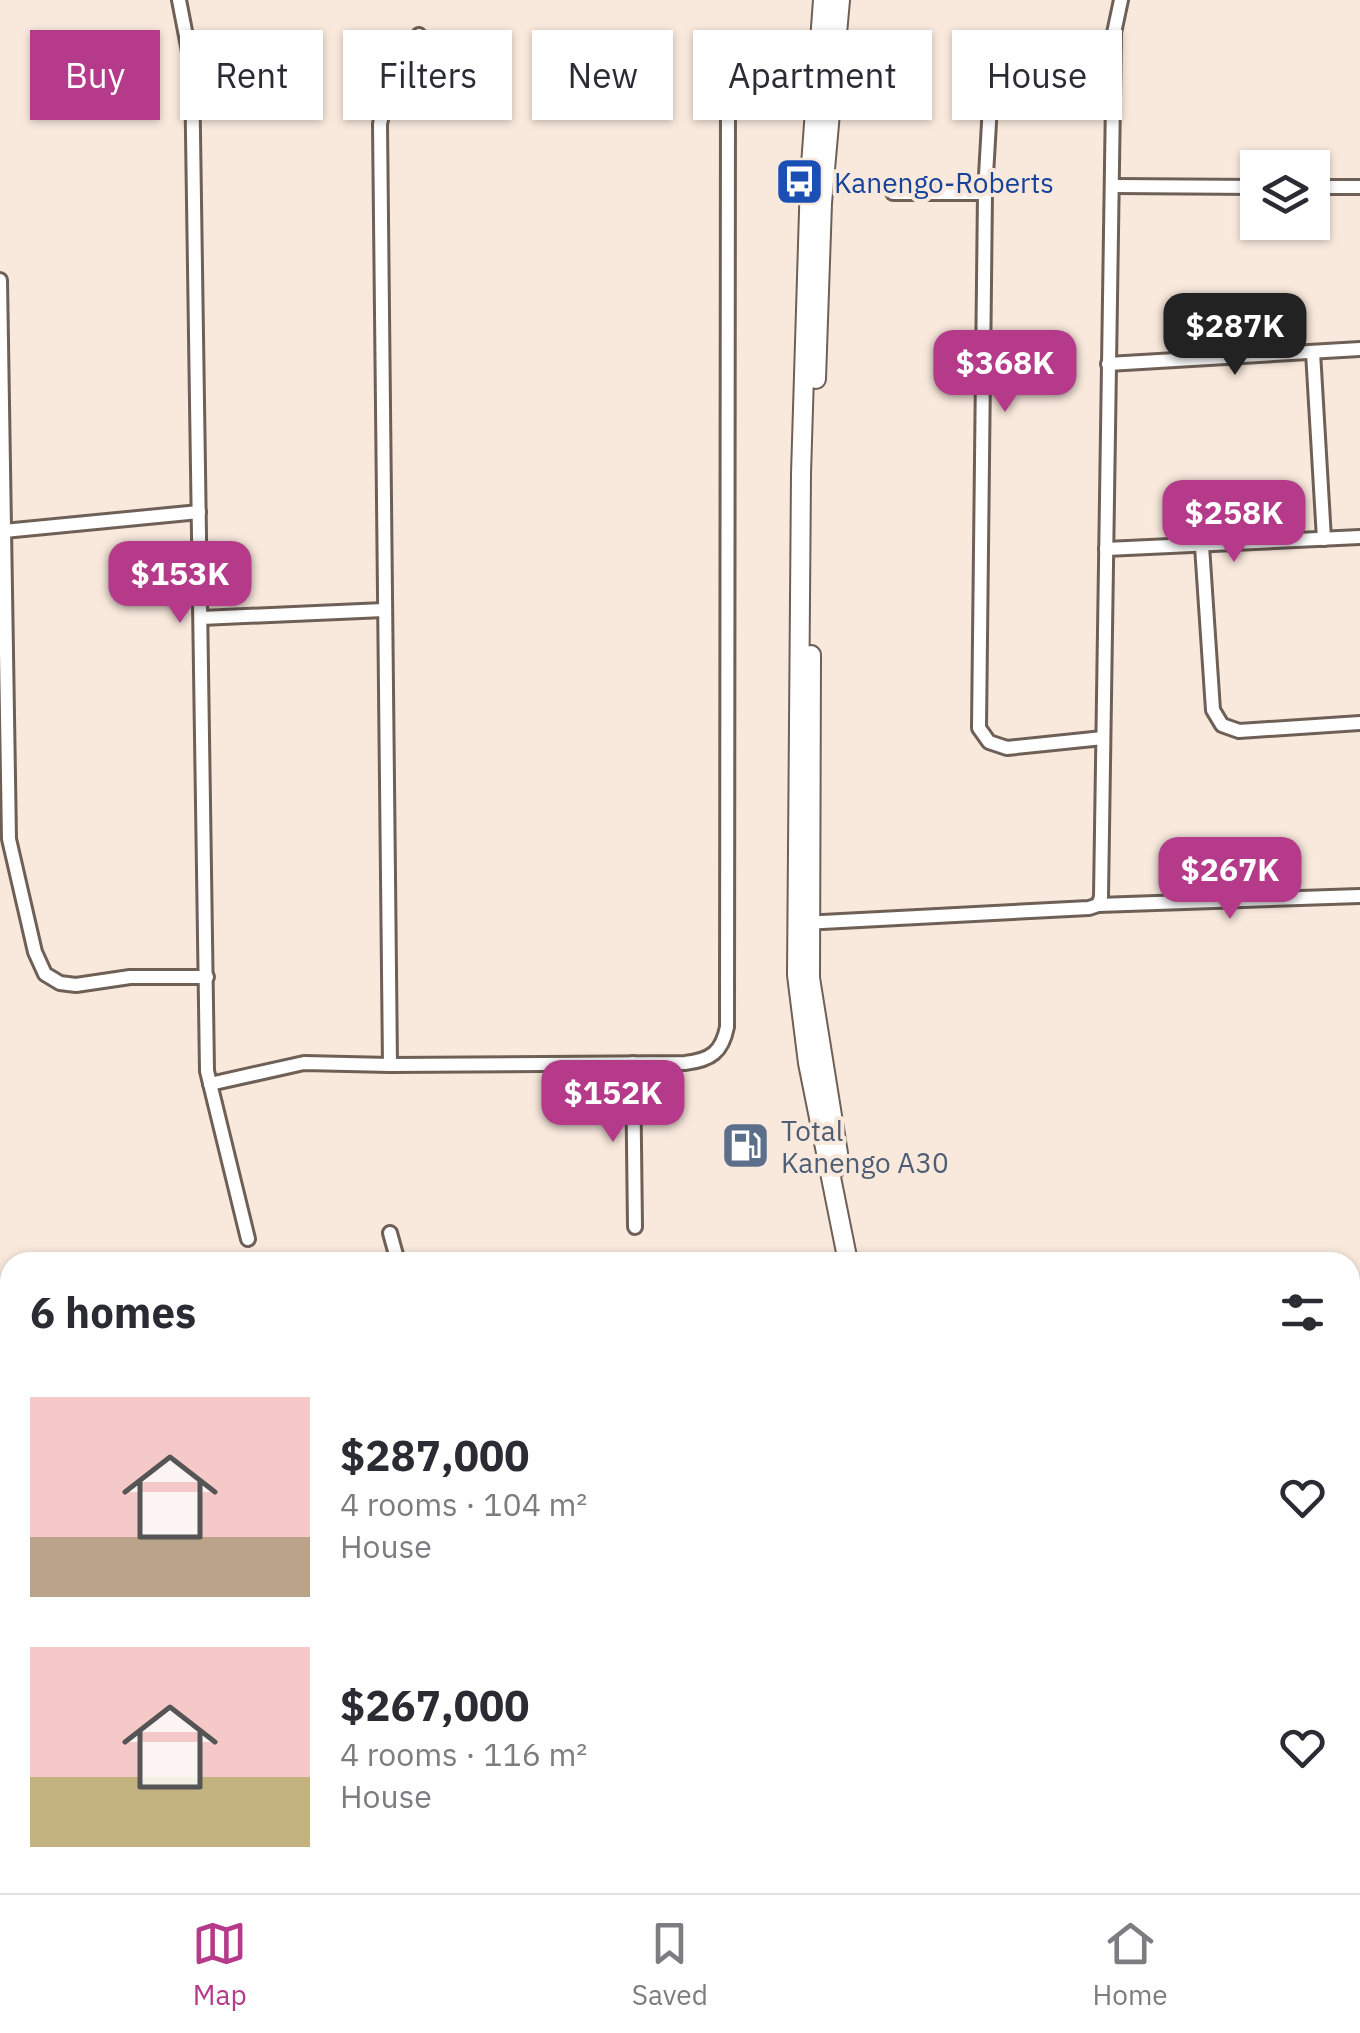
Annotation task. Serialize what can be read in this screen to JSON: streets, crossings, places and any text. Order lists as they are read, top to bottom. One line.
{"places":{"bus stop":["Kanengo-Roberts"],"fuel station":["Total Kanengo A30"]},"page":{"chip":["Buy","Rent","Filters","New","Apartment","House"],"price":["$287K","$368K","$258K","$153K","$267K","$152K"],"heading":"6 homes","list":[{"name":"$287,000","note":"4 rooms · 104 m² · House"},{"name":"$267,000","note":"4 rooms · 116 m² · House"}],"tabs":["Map","Saved","Home"]}}
